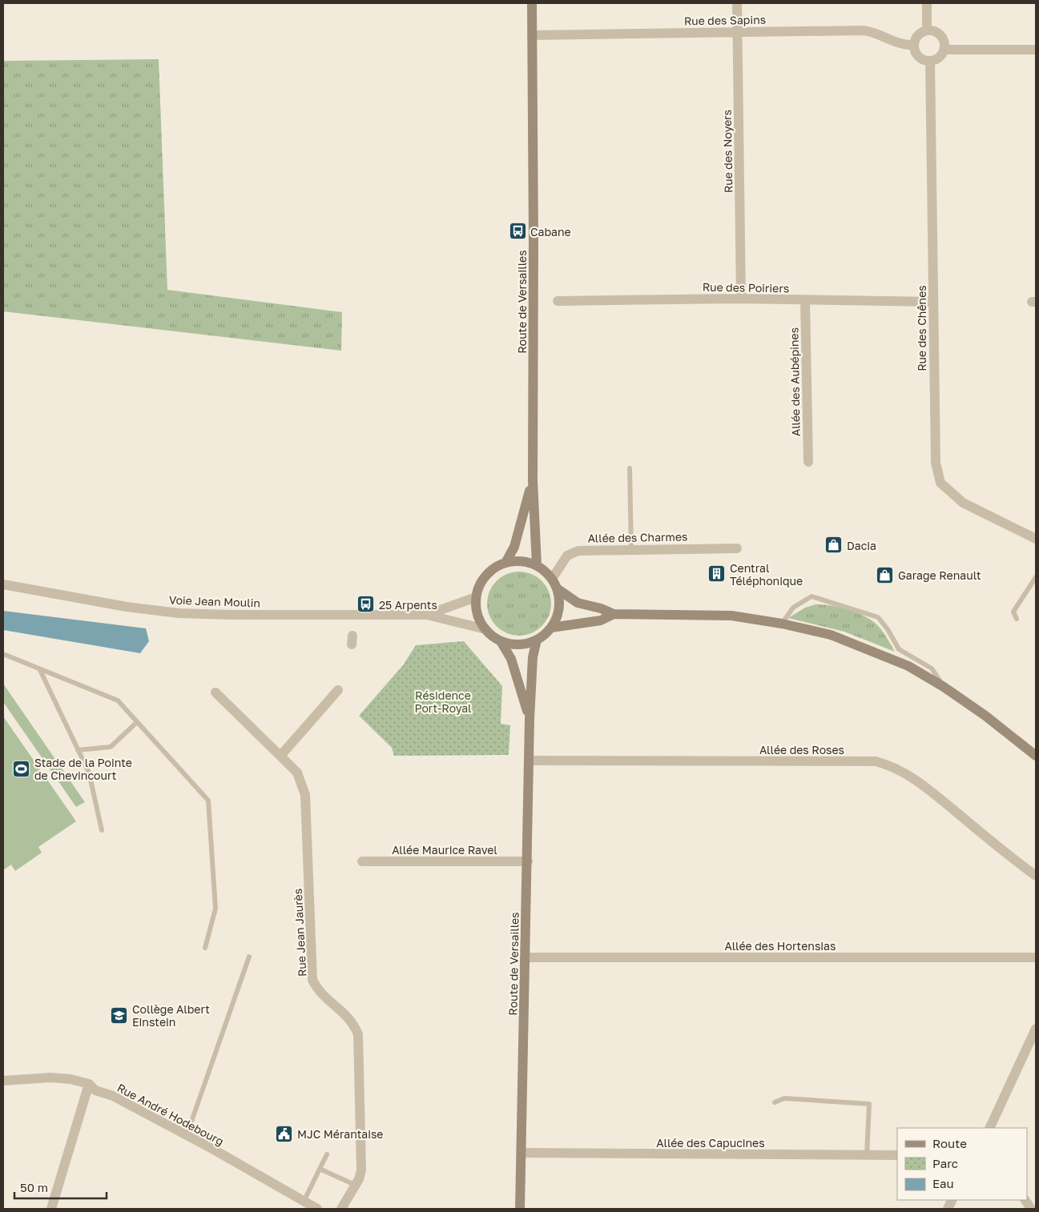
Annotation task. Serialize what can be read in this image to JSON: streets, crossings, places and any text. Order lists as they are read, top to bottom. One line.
{"streets":{"main road":["Route de Versailles"],"street":["Rue des Sapins","Rue des Noyers","Rue des Poiriers","Rue des Chênes","Allée des Aubépines","Allée des Charmes","Voie Jean Moulin","Allée des Roses","Allée Maurice Ravel","Rue Jean Jaurès","Allée des Hortensias","Rue André Hodebourg","Allée des Capucines"]},"crossings":[["Rue des Sapins","Rue des Noyers"],["Rue des Sapins","Route de Versailles"],["Rue des Sapins","Rue des Chênes"],["Rue des Noyers","Rue des Poiriers"],["Rue des Poiriers","Rue des Chênes"],["Rue des Poiriers","Allée des Aubépines"],["Route de Versailles","Allée des Charmes"],["Route de Versailles","Voie Jean Moulin"],["Route de Versailles","Allée des Roses"],["Route de Versailles","Allée Maurice Ravel"],["Route de Versailles","Allée des Hortensias"],["Route de Versailles","Allée des Capucines"],["Allée des Charmes","Voie Jean Moulin"]],"parks":["Résidence Port-Royal"],"places":{"bus stop":["Cabane","25 Arpents"],"shop":["Dacia","Garage Renault"],"building":["Central Téléphonique"],"sports":["Stade de la Pointe de Chevincourt"],"school or university":["Collège Albert Einstein"],"public building":["MJC Mérantaise"]},"legend":["Route","Parc","Eau"],"scale_bar":"50 m"}
